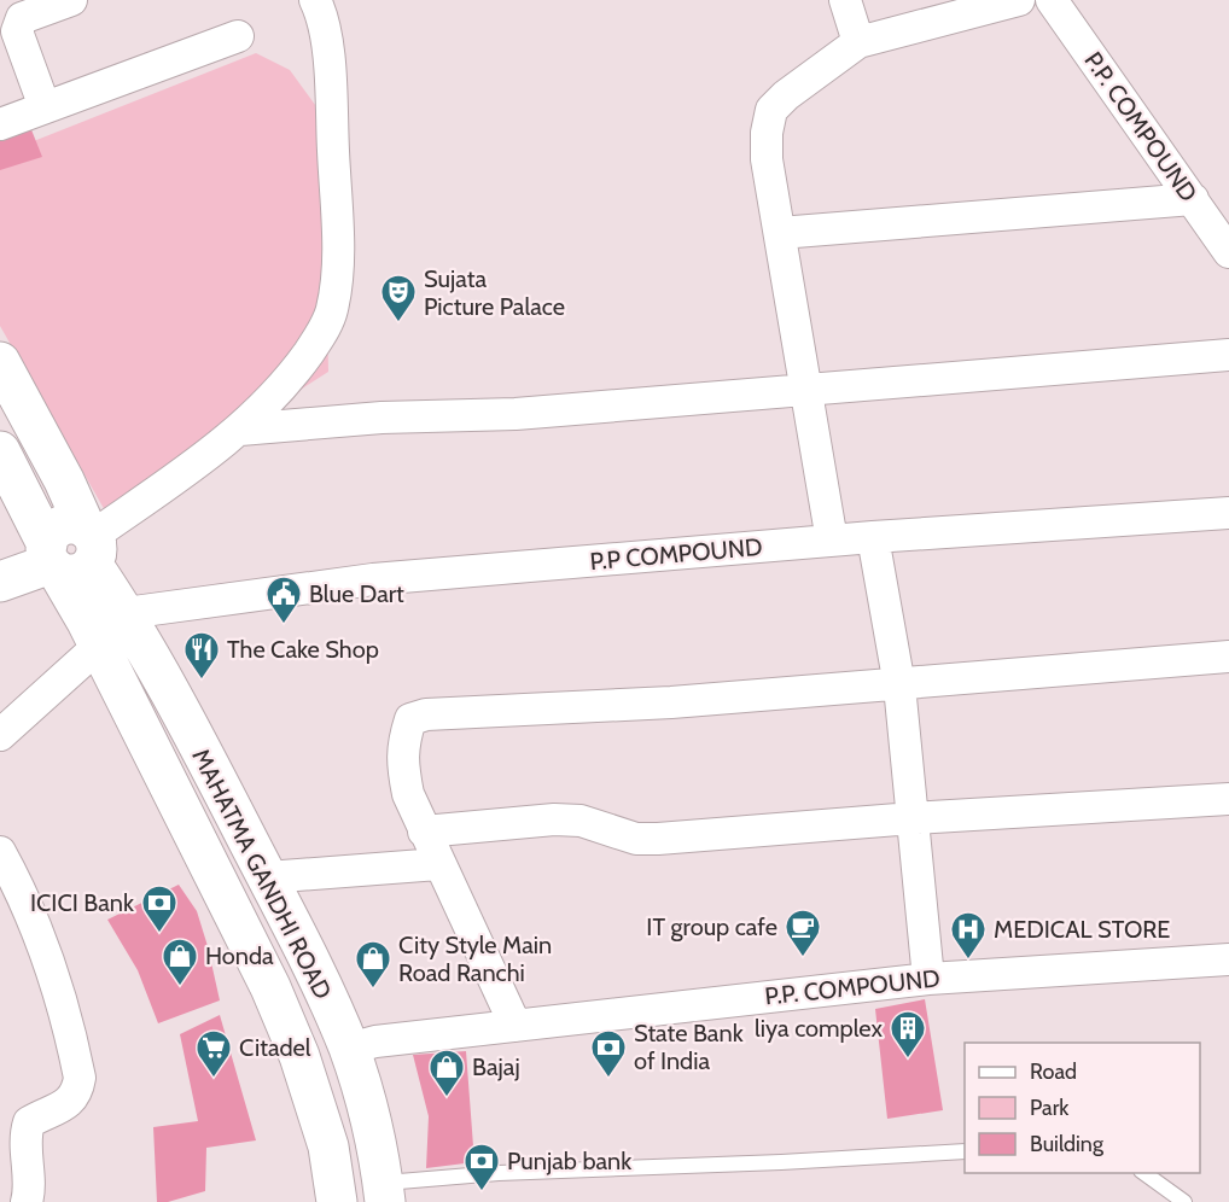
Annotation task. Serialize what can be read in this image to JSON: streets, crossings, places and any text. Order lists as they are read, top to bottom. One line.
{"streets":{"main road":["MAHATMA GANDHI ROAD"],"street":["P.P. COMPOUND","P.P COMPOUND"]},"crossings":[["P.P. COMPOUND","MAHATMA GANDHI ROAD"],["P.P COMPOUND","MAHATMA GANDHI ROAD"]],"places":{"theatre":["Sujata Picture Palace"],"public building":["Blue Dart"],"restaurant":["The Cake Shop"],"bank":["ICICI Bank","State Bank of India","Punjab bank"],"cafe":["IT group cafe"],"hospital":["MEDICAL STORE"],"shop":["Honda","City Style Main Road Ranchi","Bajaj"],"building":["liya complex"],"supermarket":["Citadel"]},"legend":["Road","Park","Building"]}
